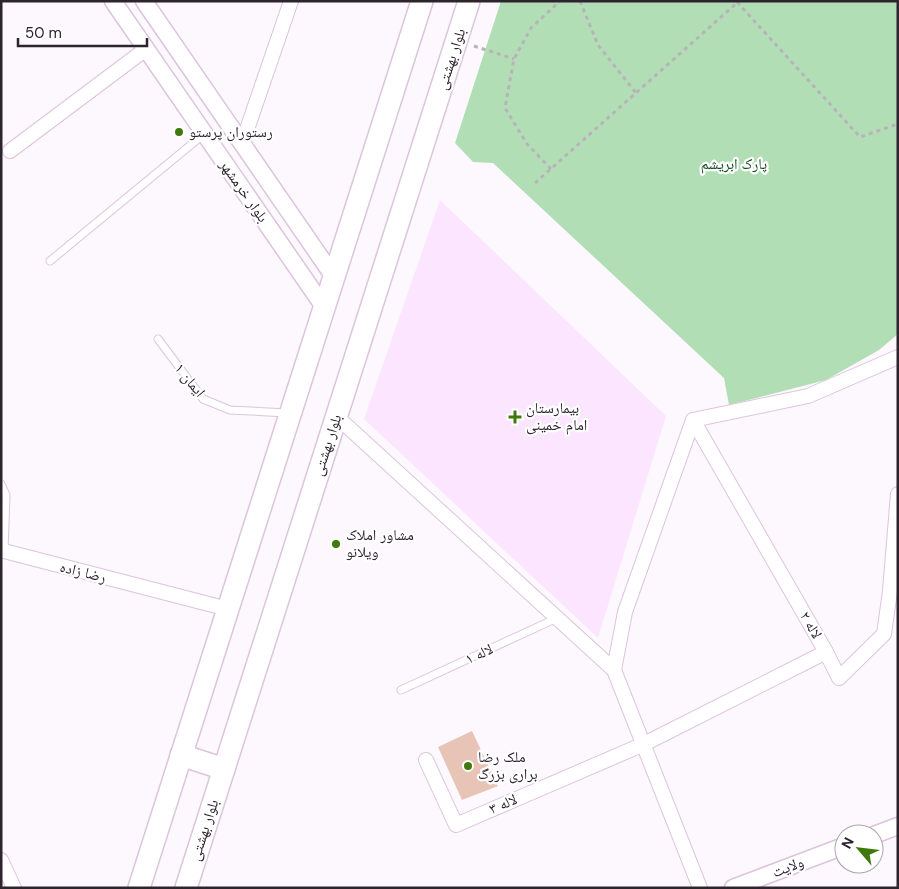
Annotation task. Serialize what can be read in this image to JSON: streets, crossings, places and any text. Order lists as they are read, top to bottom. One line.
{"streets":{"main road":["بلوار بهشتی"],"street":["بلوار خرمشهر","رضا زاده","لاله ۲","لاله ۳","ولایت"],"lane":["ایمان ۱","لاله ۱"]},"crossings":[["لاله ۲","لاله ۳"]],"parks":["پارک ابریشم"],"places":{"other":["رستوران پرستو","مشاور املاک ویلانو","ملک رضا براری بزرگ"],"health":["بیمارستان امام خمینی"]},"scale_bar":"50 m","north":"top left"}
